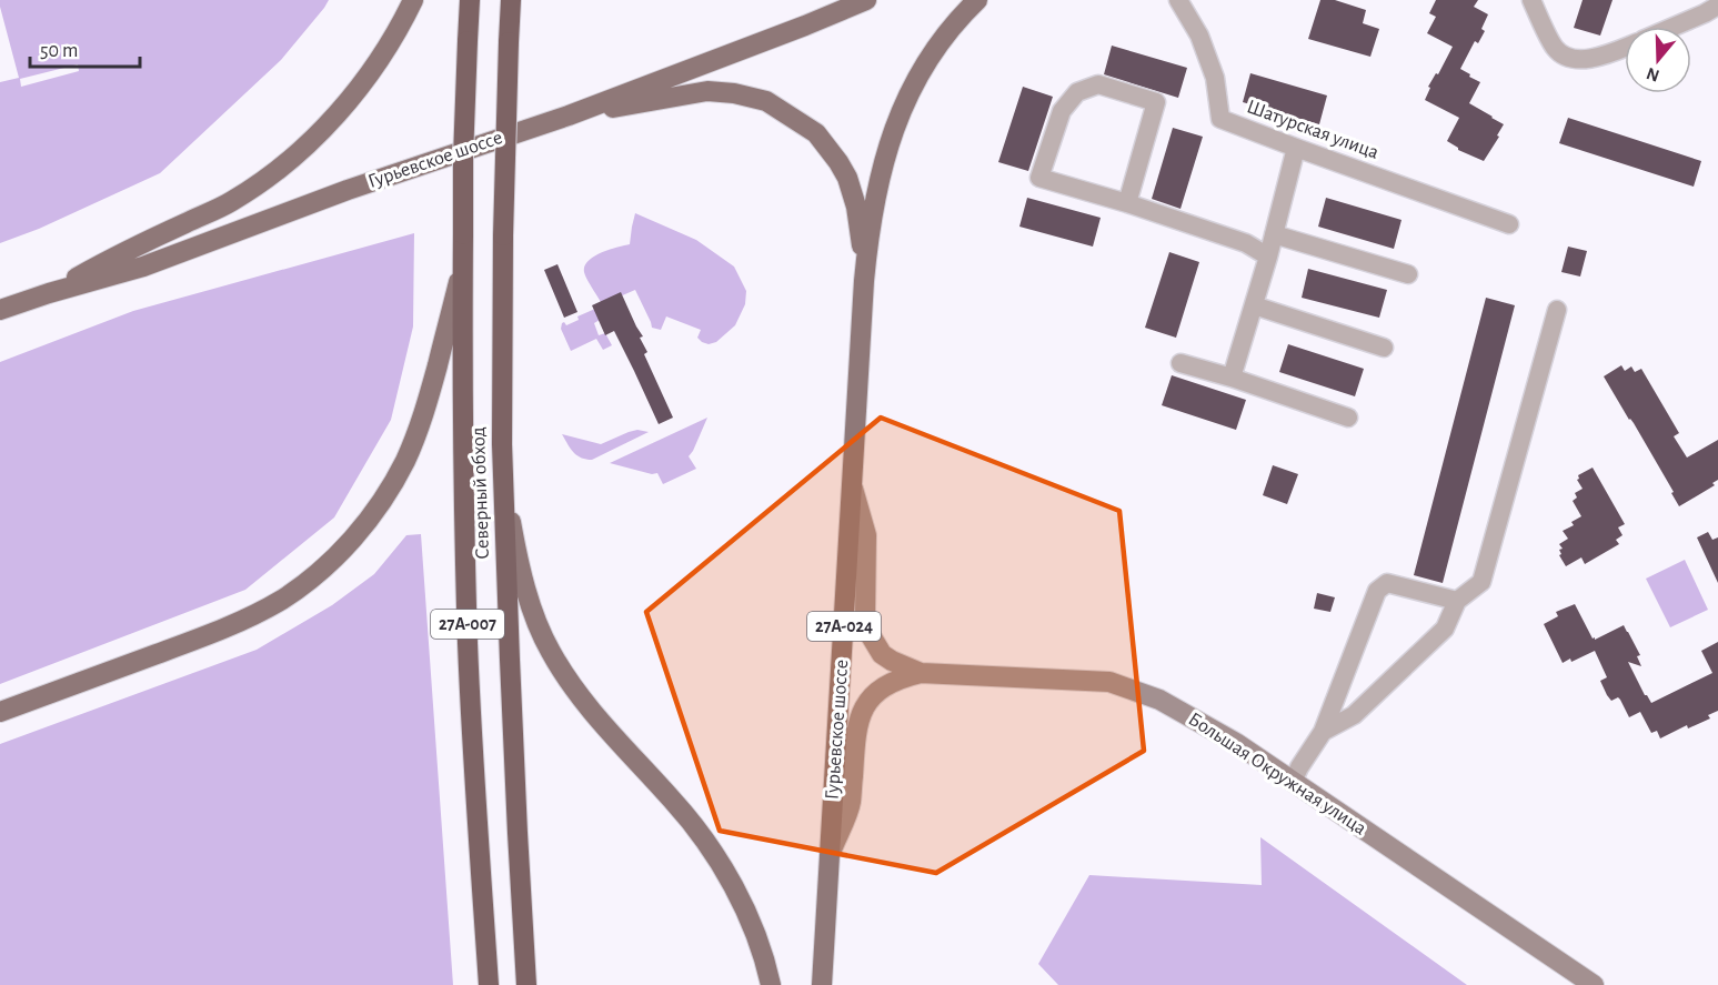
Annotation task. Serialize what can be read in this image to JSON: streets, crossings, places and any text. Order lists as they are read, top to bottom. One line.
{"streets":{"highway":["Северный обход","27А-007"],"main road":["Гурьевское шоссе","27А-024","Большая Окружная улица"],"street":["Шатурская улица"]},"scale_bar":"50 m","north":"bottom"}
